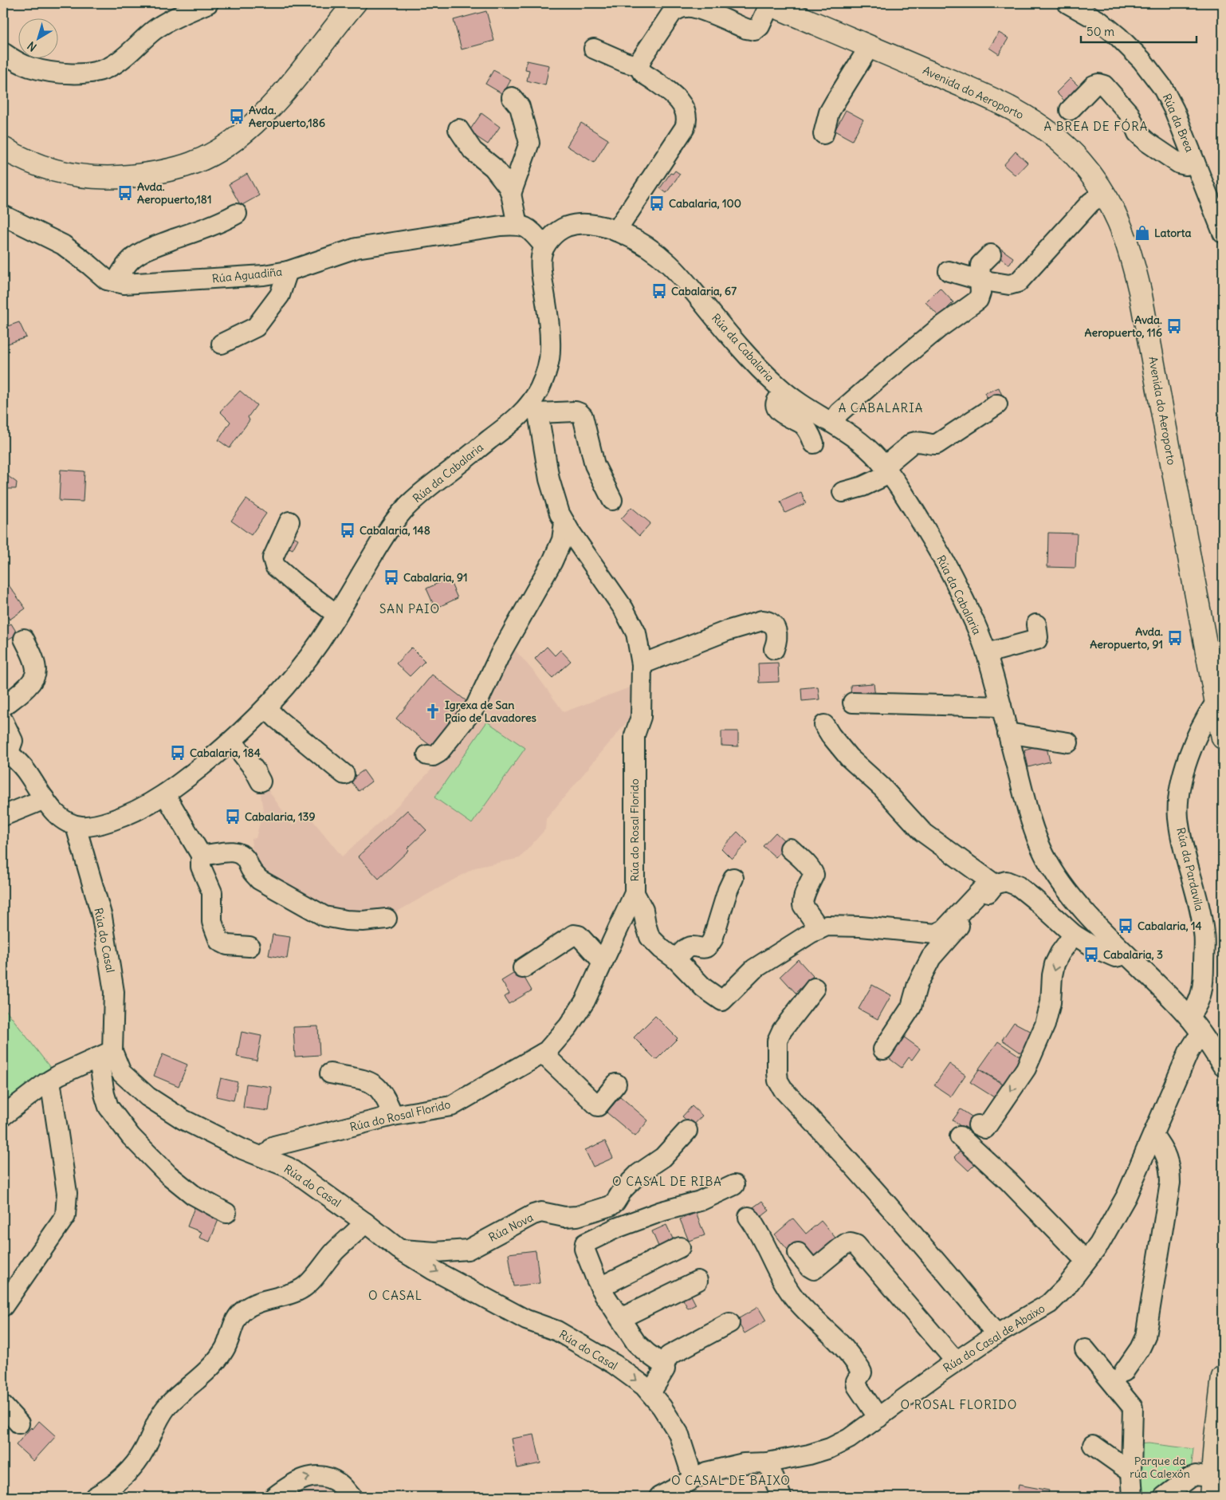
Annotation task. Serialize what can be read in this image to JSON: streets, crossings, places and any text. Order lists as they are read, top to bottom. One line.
{"streets":{"main road":["Avenida do Aeroporto"],"street":["Rúa da Brea","Rúa Aguadiña","Rúa da Cabalaria","Rúa do Rosal Florido","Rúa da Pardavila","Rúa do Casal","Rúa Nova","Rúa do Casal de Abaixo"]},"crossings":[["Avenida do Aeroporto","Rúa da Pardavila"],["Rúa da Cabalaria","Rúa do Rosal Florido"],["Rúa da Cabalaria","Rúa da Pardavila"],["Rúa da Cabalaria","Rúa do Casal"],["Rúa da Cabalaria","Rúa do Casal de Abaixo"],["Rúa do Rosal Florido","Rúa do Casal"],["Rúa do Casal","Rúa Nova"],["Rúa do Casal","Rúa do Casal de Abaixo"]],"districts":["A BREA DE FÓRA","A CABALARIA","SAN PAIO","O CASAL DE RIBA","O CASAL","O ROSAL FLORIDO","O CASAL DE BAIXO"],"parks":["Parque da rúa Calexón"],"places":{"bus stop":["Avda. Aeropuerto,186","Avda. Aeropuerto,181","Cabalaria, 100","Cabalaria, 67","Avda. Aeropuerto, 116","Cabalaria, 148","Cabalaria, 91","Avda. Aeropuerto, 91","Cabalaria, 184","Cabalaria, 139","Cabalaria, 14","Cabalaria, 3"],"shop":["Latorta"],"church":["Igrexa de San Paio de Lavadores"]},"scale_bar":"50 m","north":"bottom left"}
